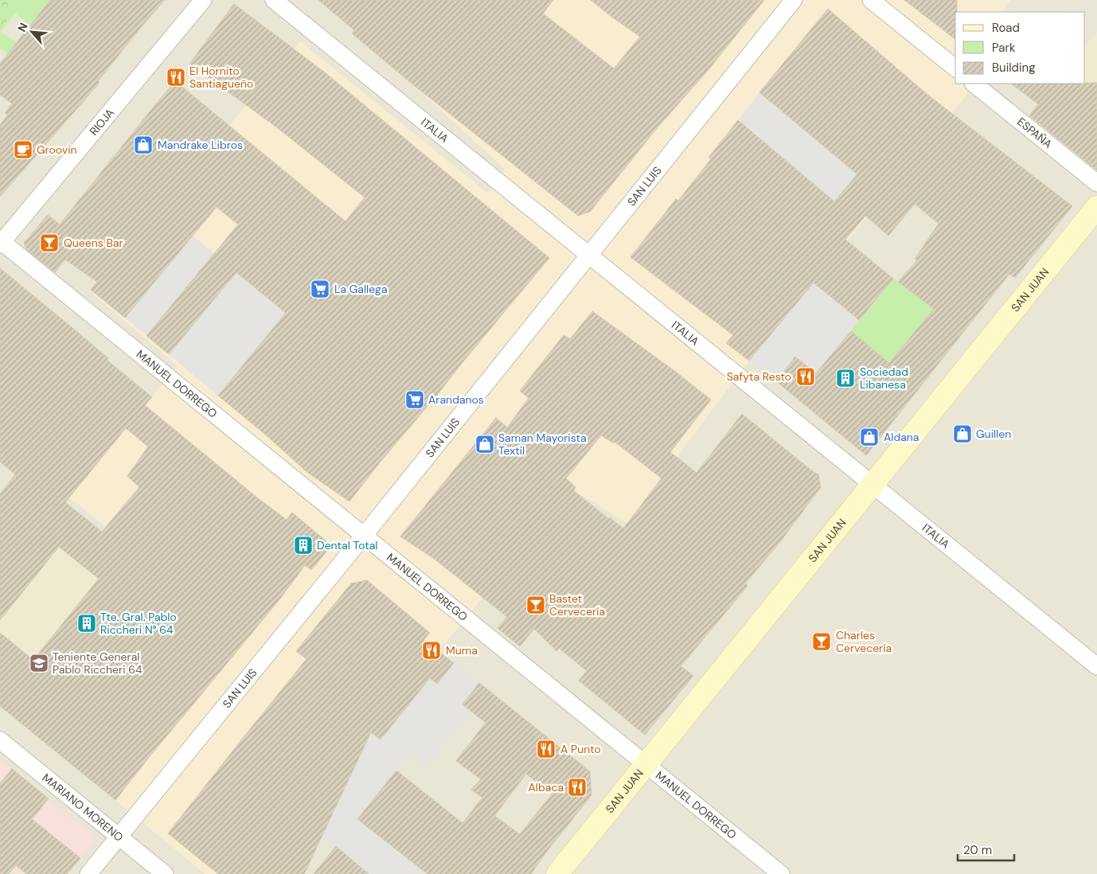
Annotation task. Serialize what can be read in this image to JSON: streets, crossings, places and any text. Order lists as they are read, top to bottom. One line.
{"streets":{"main road":["SAN JUAN"],"street":["RIOJA","ITALIA","ESPAÑA","SAN LUIS","MANUEL DORREGO","MARIANO MORENO"]},"crossings":[["RIOJA","MANUEL DORREGO"],["ITALIA","SAN LUIS"],["ITALIA","SAN JUAN"],["SAN LUIS","MANUEL DORREGO"],["SAN LUIS","MARIANO MORENO"],["SAN JUAN","MANUEL DORREGO"]],"places":{"restaurant":["El Hornito Santiagueño","Safyta Resto","Muma","A Punto","Albaca"],"shop":["Mandrake Libros","Guillen","Aldana","Saman Mayorista Textil"],"cafe":["Groovin"],"bar":["Queens Bar","Bastet Cervecería","Charles Cervecería"],"supermarket":["La Gallega","Arandanos"],"building":["Sociedad Libanesa","Dental Total","Tte. Gral. Pablo Riccheri N° 64"],"school or university":["Teniente General Pablo Riccheri 64"]},"legend":["Road","Park","Building"],"scale_bar":"20 m","north":"top left"}
